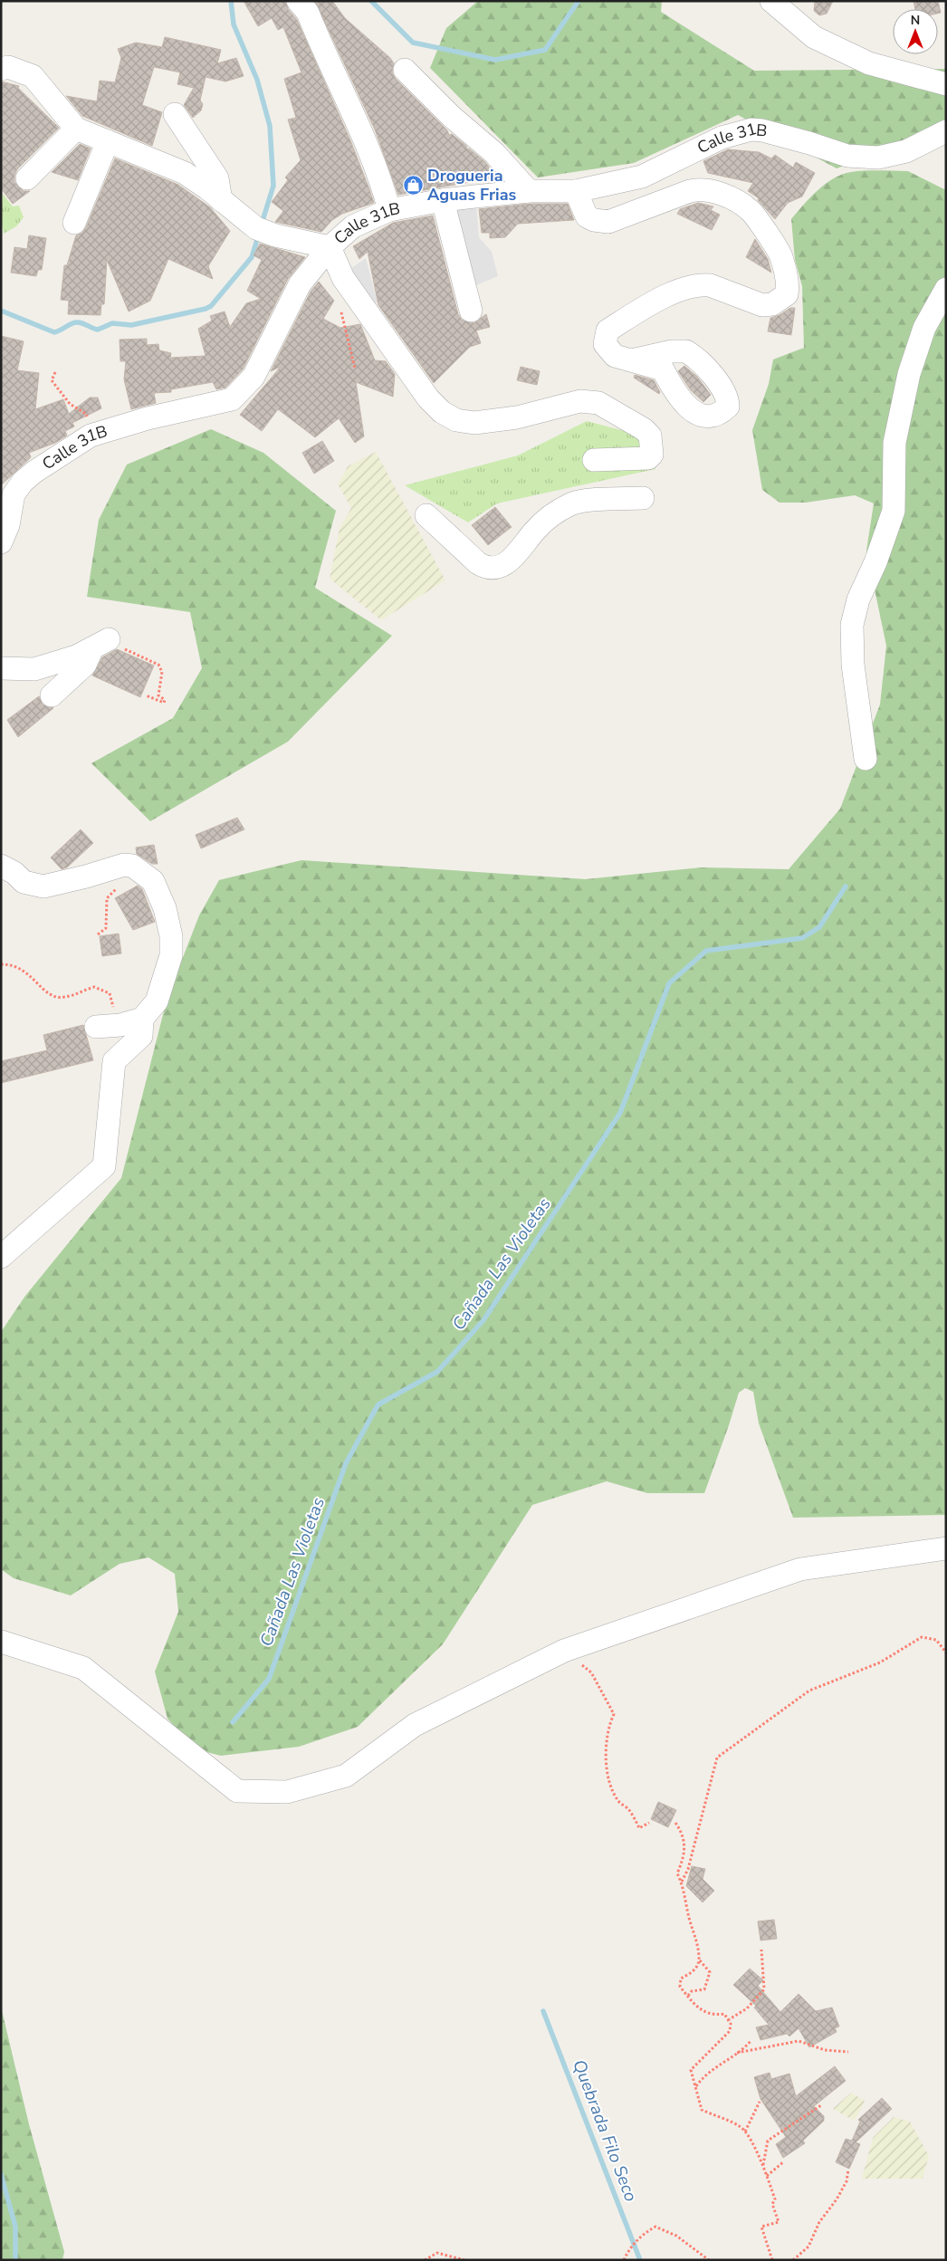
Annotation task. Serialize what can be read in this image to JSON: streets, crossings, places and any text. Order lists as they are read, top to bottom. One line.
{"streets":{"street":["Calle 31B"]},"water":["Cañada Las Violetas","Quebrada Filo Seco"],"places":{"shop":["Drogueria Aguas Frias"]},"north":"top"}
